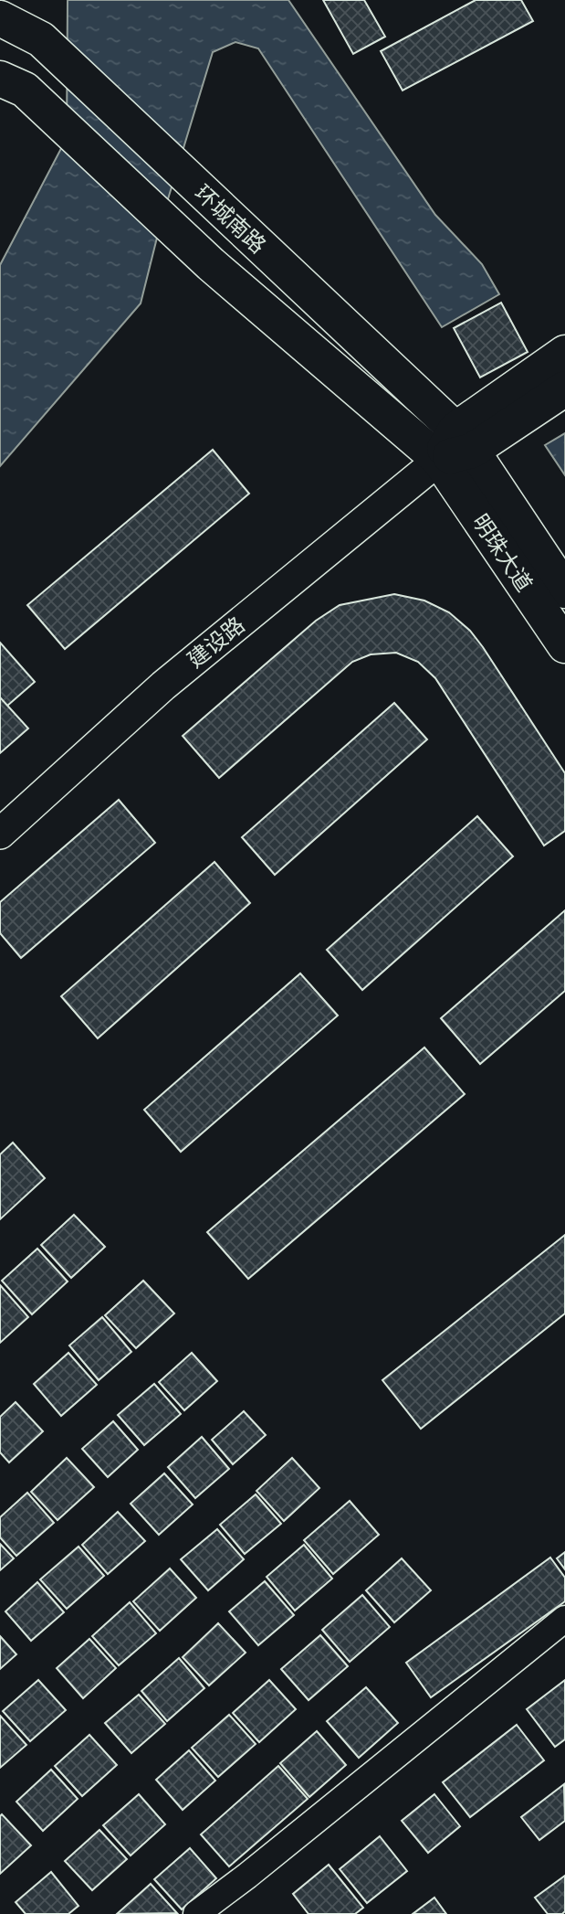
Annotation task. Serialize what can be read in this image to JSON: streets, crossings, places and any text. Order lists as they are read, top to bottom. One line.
{"streets":{"main road":["环城南路","明珠大道","建设路"]},"crossings":[["环城南路","明珠大道"],["环城南路","建设路"],["明珠大道","建设路"]]}
